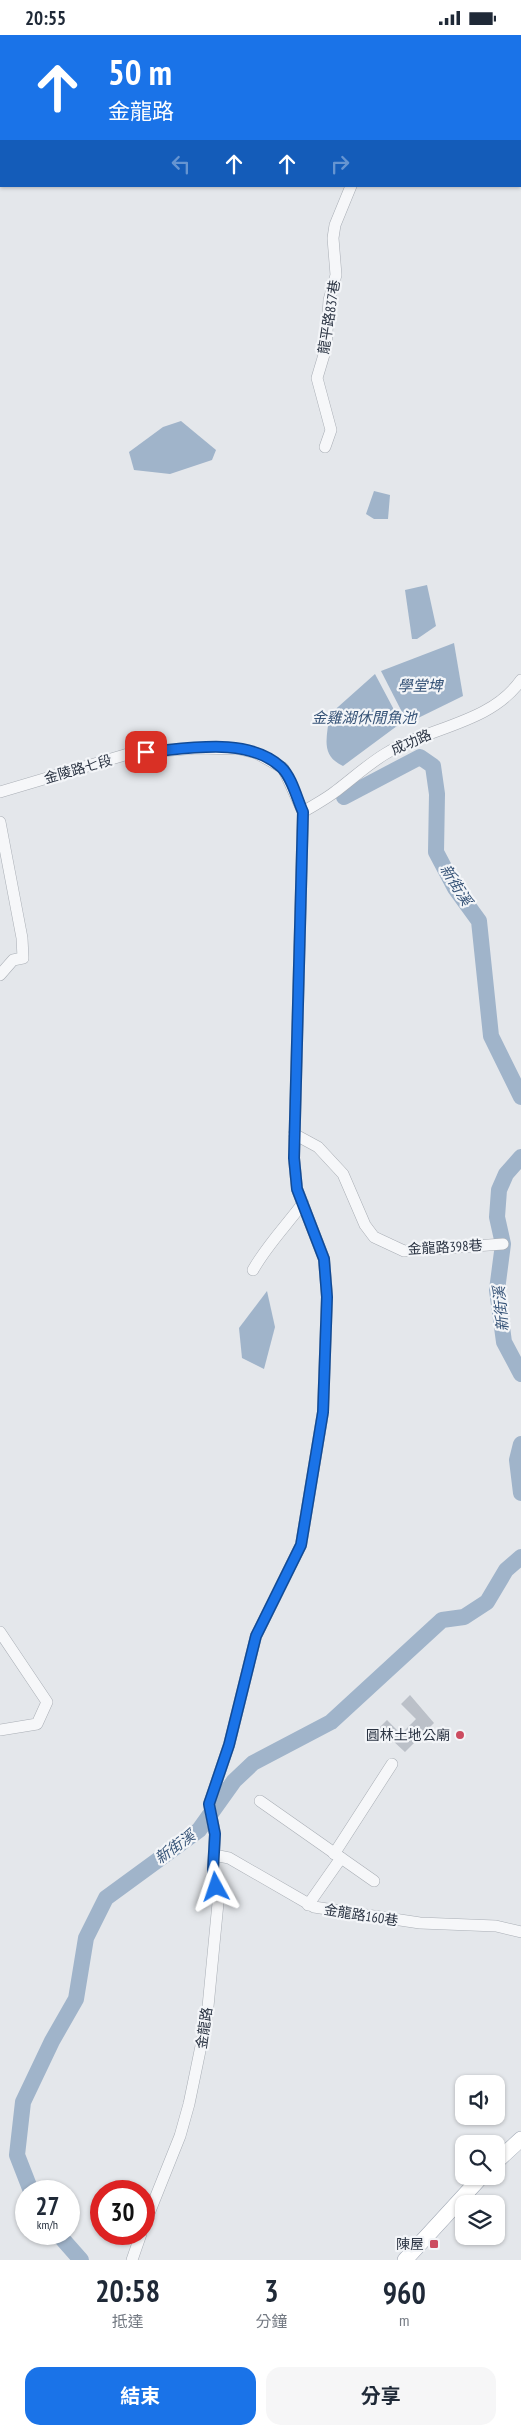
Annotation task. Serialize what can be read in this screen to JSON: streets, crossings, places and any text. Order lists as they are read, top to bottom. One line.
{"streets":{"street":["龍平路837巷","成功路","金陵路七段","金龍路398巷","金龍路160巷","金龍路"]},"crossings":[["成功路","金陵路七段"],["金龍路160巷","金龍路"]],"water":["學堂埤","金雞湖休閒魚池","新街溪"],"places":{"other":["圓林土地公廟"],"transit":["陳屋"]},"page":{"status":"20:55","turn":["50 m","金龍路"],"speed":"27 km/h","limit":"30","eta":["20:58","抵達","3","分鐘","960","m"],"buttons":["結束","分享"]}}
